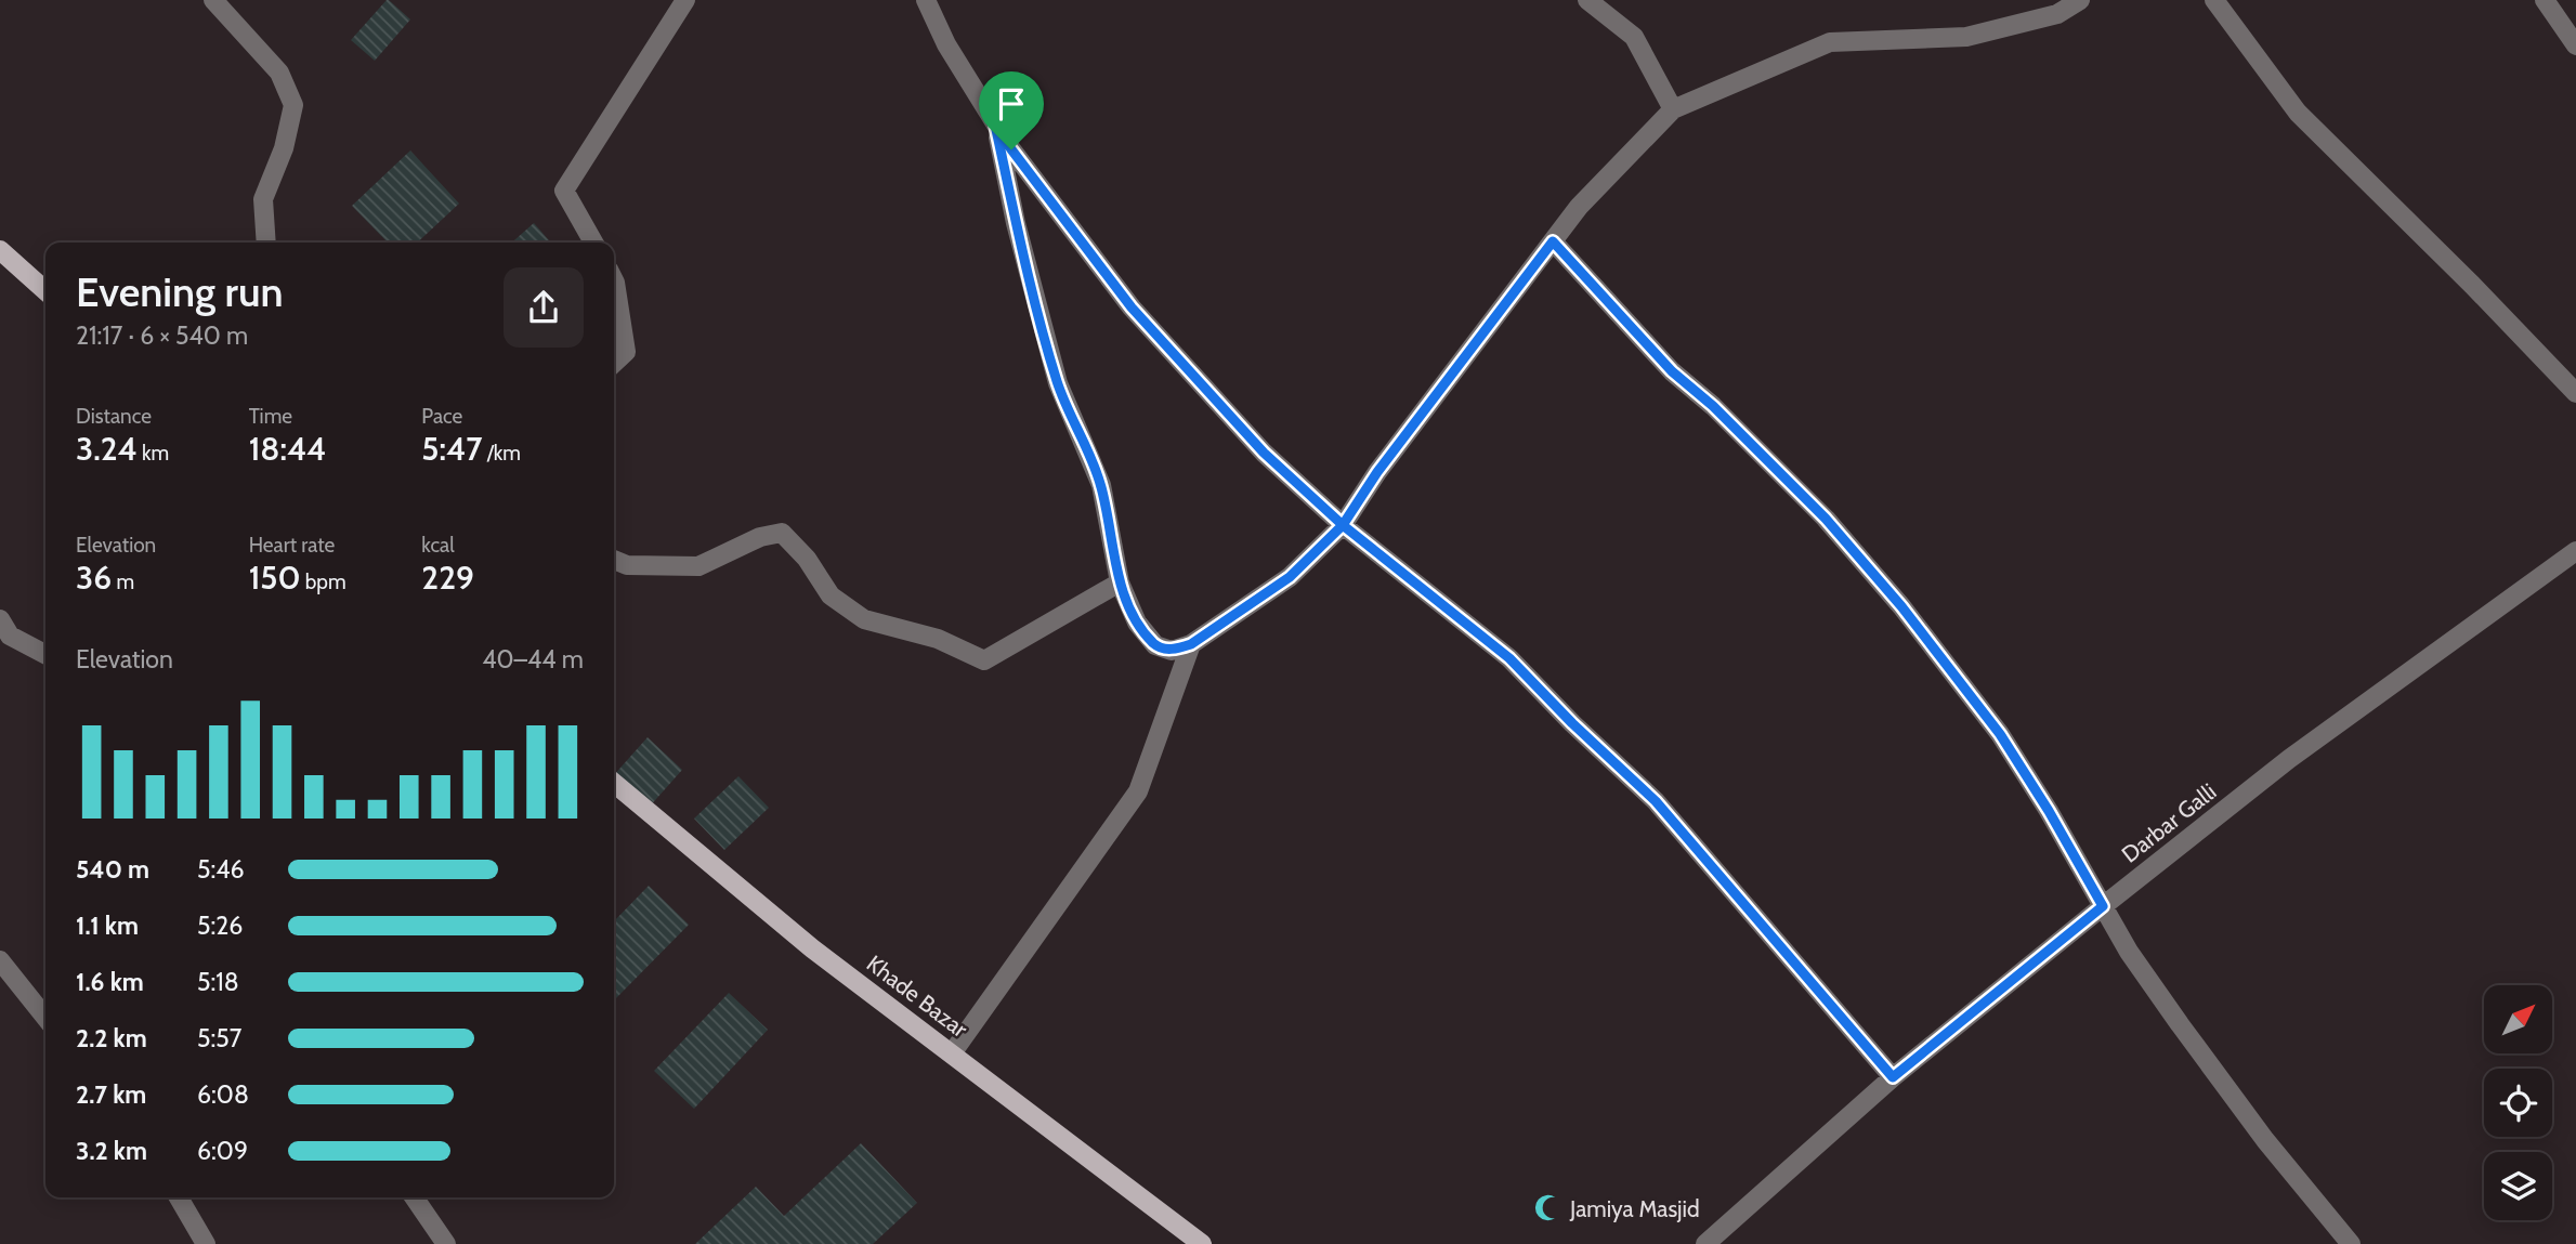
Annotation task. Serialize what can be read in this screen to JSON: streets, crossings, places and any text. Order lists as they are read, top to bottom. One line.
{"streets":{"main road":["Khade Bazar"],"street":["Darbar Galli"]},"places":{"mosque":["Jamiya Masjid"]},"north":"top right","page":{"heading":["Evening run","21:17 · 6 × 540 m"],"stats":[["Distance","3.24 km"],["Time","18:44"],["Pace","5:47 /km"],["Elevation","36 m"],["Heart rate","150 bpm"],["kcal","229"]],"chart":["Elevation","40–44 m"],"list":[{"name":"540 m","note":"5:46"},{"name":"1.1 km","note":"5:26"},{"name":"1.6 km","note":"5:18"},{"name":"2.2 km","note":"5:57"},{"name":"2.7 km","note":"6:08"},{"name":"3.2 km","note":"6:09"}]}}
